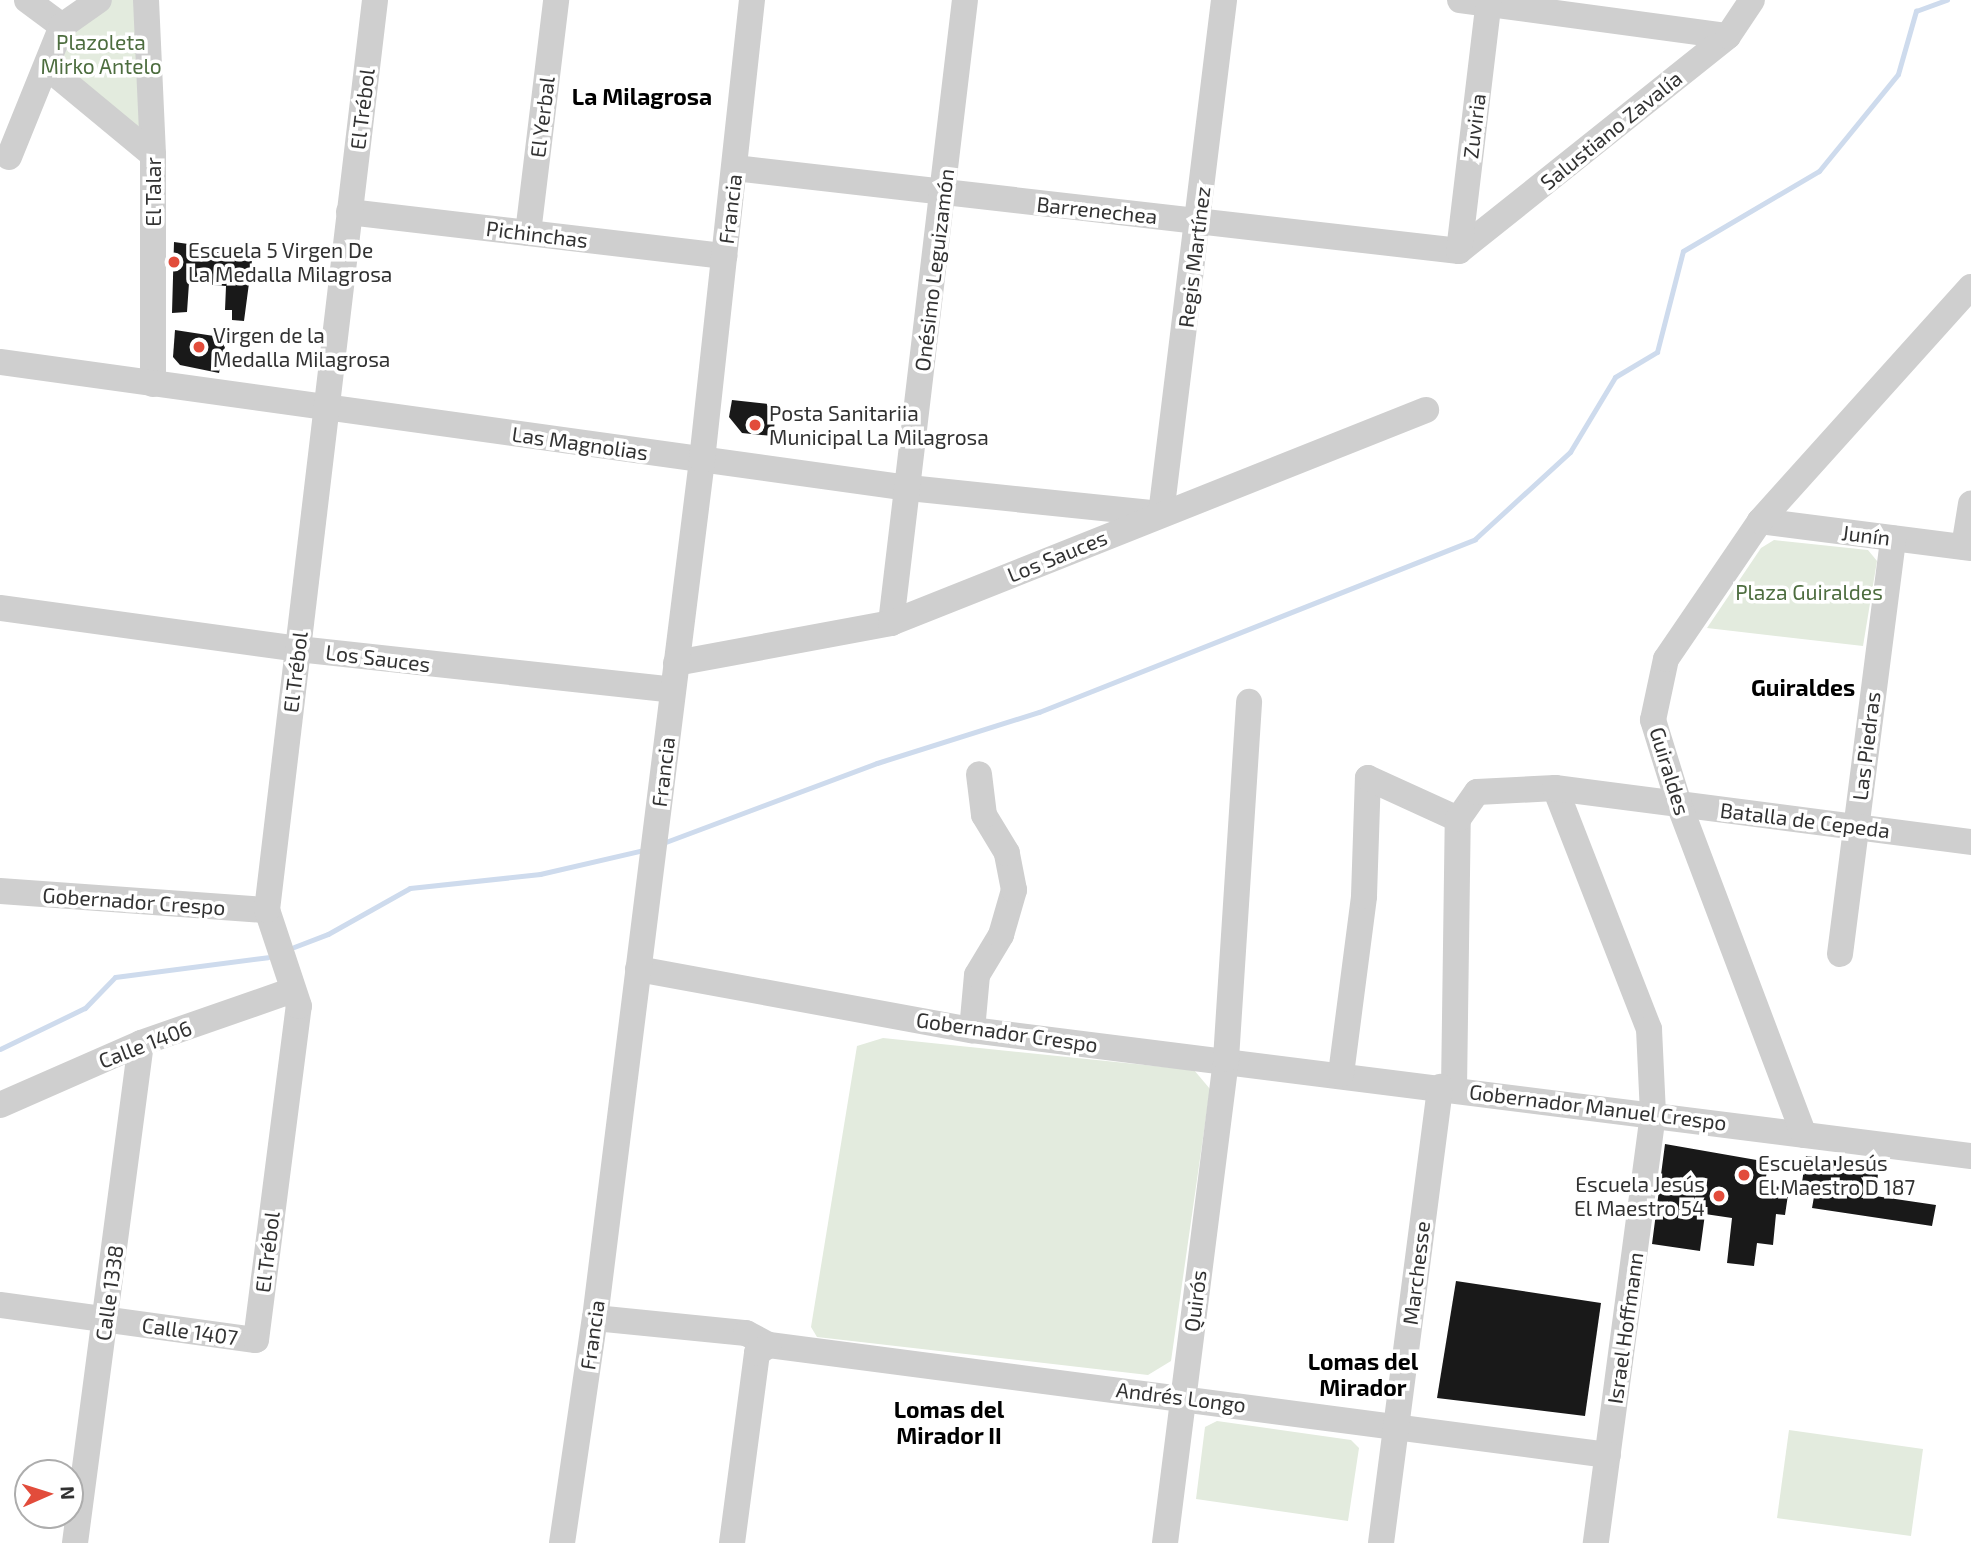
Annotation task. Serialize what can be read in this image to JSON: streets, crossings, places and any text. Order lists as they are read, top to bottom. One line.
{"streets":{"street":["El Trébol","El Yerbal","Zuviria","Salustiano Zavalía","El Talar","Francia","Barrenechea","Pichinchas","Regis Martínez","Onésimo Leguizamón","Las Magnolias","Junín","Los Sauces","Las Piedras","Guiraldes","Batalla de Cepeda","Gobernador Crespo","Calle 1406","Gobernador Manuel Crespo","Marchesse","Calle 1338","Quirós","Israel Hoffmann","Calle 1407","Andrés Longo"]},"crossings":[["El Trébol","Pichinchas"],["El Trébol","Las Magnolias"],["El Trébol","Los Sauces"],["El Trébol","Gobernador Crespo"],["El Trébol","Calle 1406"],["El Trébol","Calle 1407"],["El Yerbal","Pichinchas"],["Zuviria","Salustiano Zavalía"],["Zuviria","Barrenechea"],["Salustiano Zavalía","Barrenechea"],["El Talar","Las Magnolias"],["Francia","Barrenechea"],["Francia","Pichinchas"],["Francia","Las Magnolias"],["Francia","Los Sauces"],["Francia","Gobernador Crespo"],["Francia","Andrés Longo"],["Barrenechea","Regis Martínez"],["Barrenechea","Onésimo Leguizamón"],["Regis Martínez","Las Magnolias"],["Regis Martínez","Los Sauces"],["Onésimo Leguizamón","Las Magnolias"],["Onésimo Leguizamón","Los Sauces"],["Las Magnolias","Los Sauces"],["Junín","Las Piedras"],["Junín","Guiraldes"],["Las Piedras","Batalla de Cepeda"],["Guiraldes","Batalla de Cepeda"],["Guiraldes","Gobernador Manuel Crespo"],["Batalla de Cepeda","Marchesse"],["Batalla de Cepeda","Israel Hoffmann"],["Gobernador Crespo","Gobernador Manuel Crespo"],["Gobernador Crespo","Quirós"],["Calle 1406","Calle 1338"],["Gobernador Manuel Crespo","Marchesse"],["Gobernador Manuel Crespo","Quirós"],["Gobernador Manuel Crespo","Israel Hoffmann"],["Marchesse","Andrés Longo"],["Calle 1338","Calle 1407"],["Quirós","Andrés Longo"],["Israel Hoffmann","Andrés Longo"]],"districts":["La Milagrosa","Guiraldes","Lomas del Mirador","Lomas del Mirador II"],"parks":["Plazoleta Mirko Antelo","Plaza Guiraldes"],"places":["Escuela 5 Virgen De La Medalla Milagrosa","Virgen de la Medalla Milagrosa","Posta Sanitariia Municipal La Milagrosa","Escuela Jesús El Maestro D 187","Escuela Jesús El Maestro 54"],"north":"right"}
